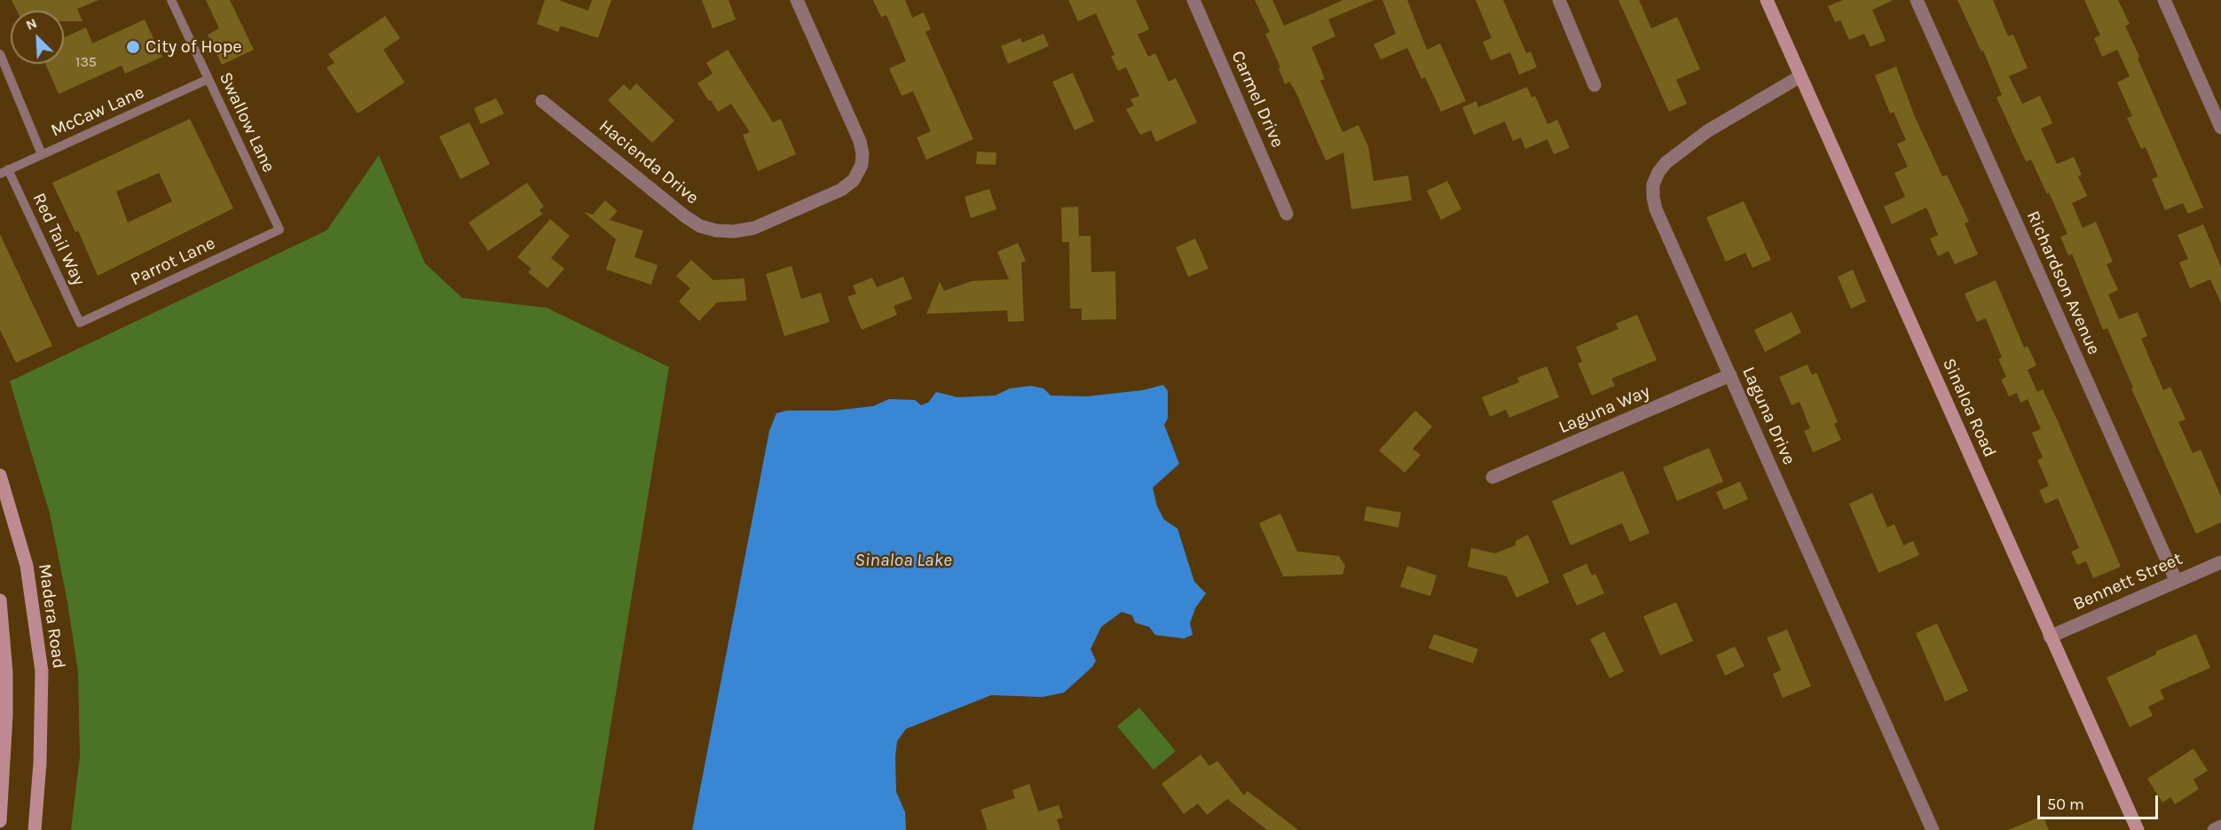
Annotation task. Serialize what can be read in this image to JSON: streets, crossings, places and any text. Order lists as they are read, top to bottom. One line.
{"streets":{"street":["Carmel Drive","Hacienda Drive","Richardson Avenue","Sinaloa Road","Laguna Way","Laguna Drive","Bennett Street","Madera Road"],"lane":["McCaw Lane","Swallow Lane","Red Tail Way","Parrot Lane"]},"crossings":[["McCaw Lane","Swallow Lane"],["McCaw Lane","Red Tail Way"],["Swallow Lane","Parrot Lane"],["Red Tail Way","Parrot Lane"],["Richardson Avenue","Bennett Street"],["Sinaloa Road","Laguna Drive"],["Sinaloa Road","Bennett Street"],["Laguna Way","Laguna Drive"]],"water":["Sinaloa Lake"],"places":["City of Hope"],"house_numbers":["135"],"scale_bar":"50 m","north":"top left"}
